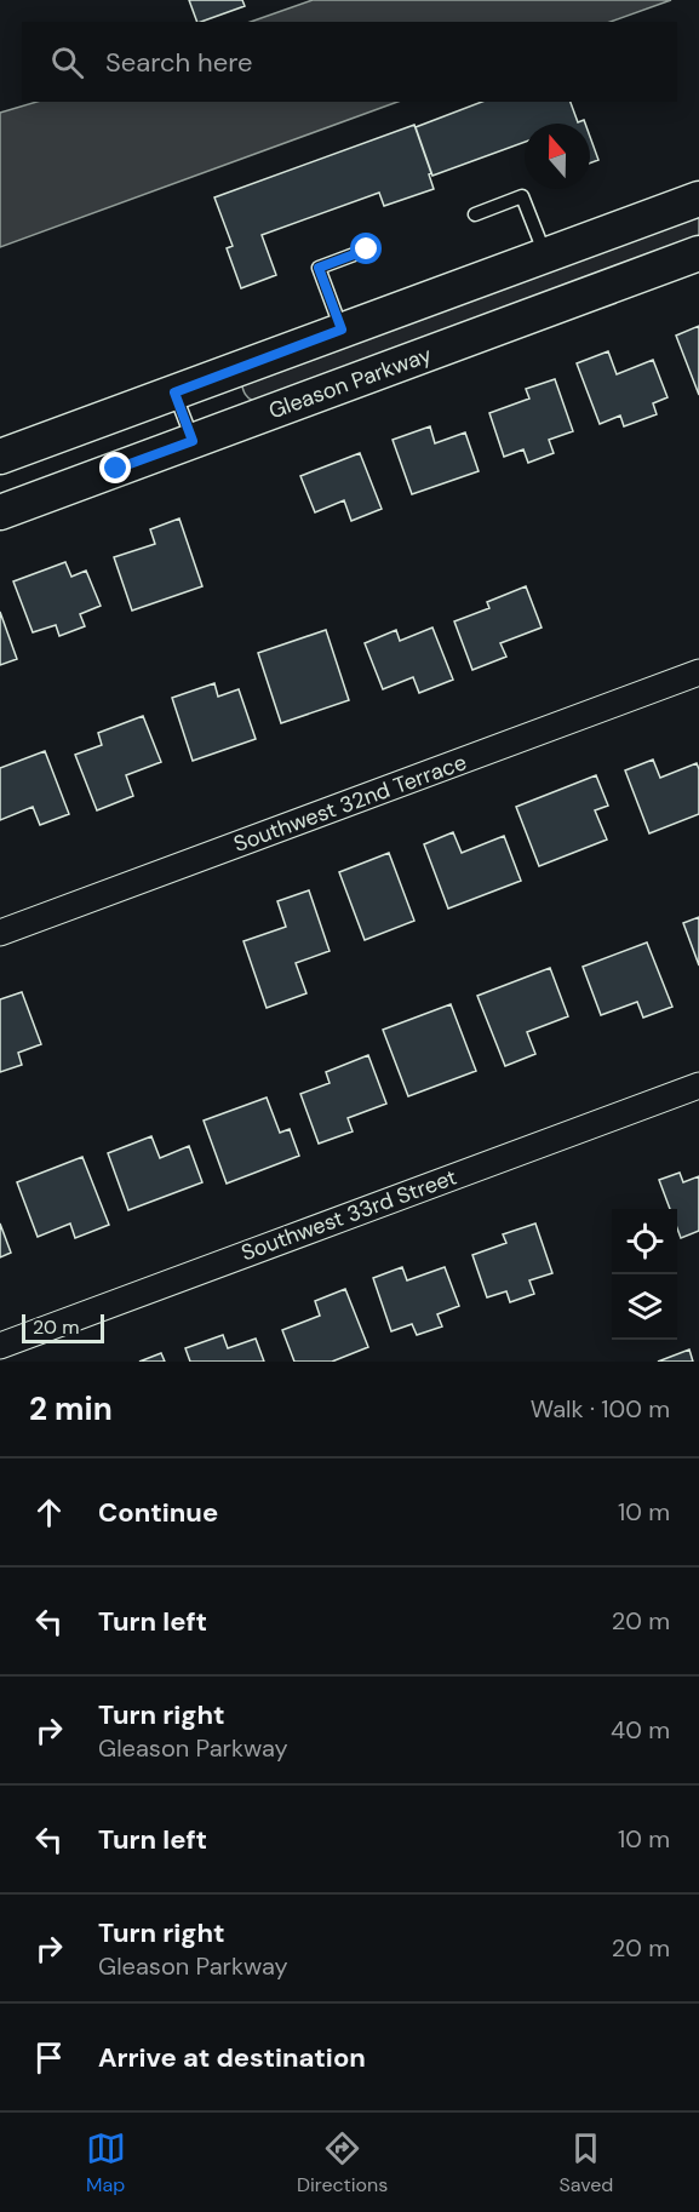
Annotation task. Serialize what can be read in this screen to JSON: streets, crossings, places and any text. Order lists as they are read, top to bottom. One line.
{"streets":{"main road":["Gleason Parkway"],"street":["Southwest 32nd Terrace","Southwest 33rd Street"]},"scale_bar":"20 m","north":"top","page":{"search":"Search here","scale":"20 m","heading":["2 min","Walk · 100 m"],"list":[["Continue","10 m"],["Turn left","20 m"],["Turn right","Gleason Parkway","40 m"],["Turn left","10 m"],["Turn right","Gleason Parkway","20 m"],"Arrive at destination"],"nav":["Map","Directions","Saved"]}}
